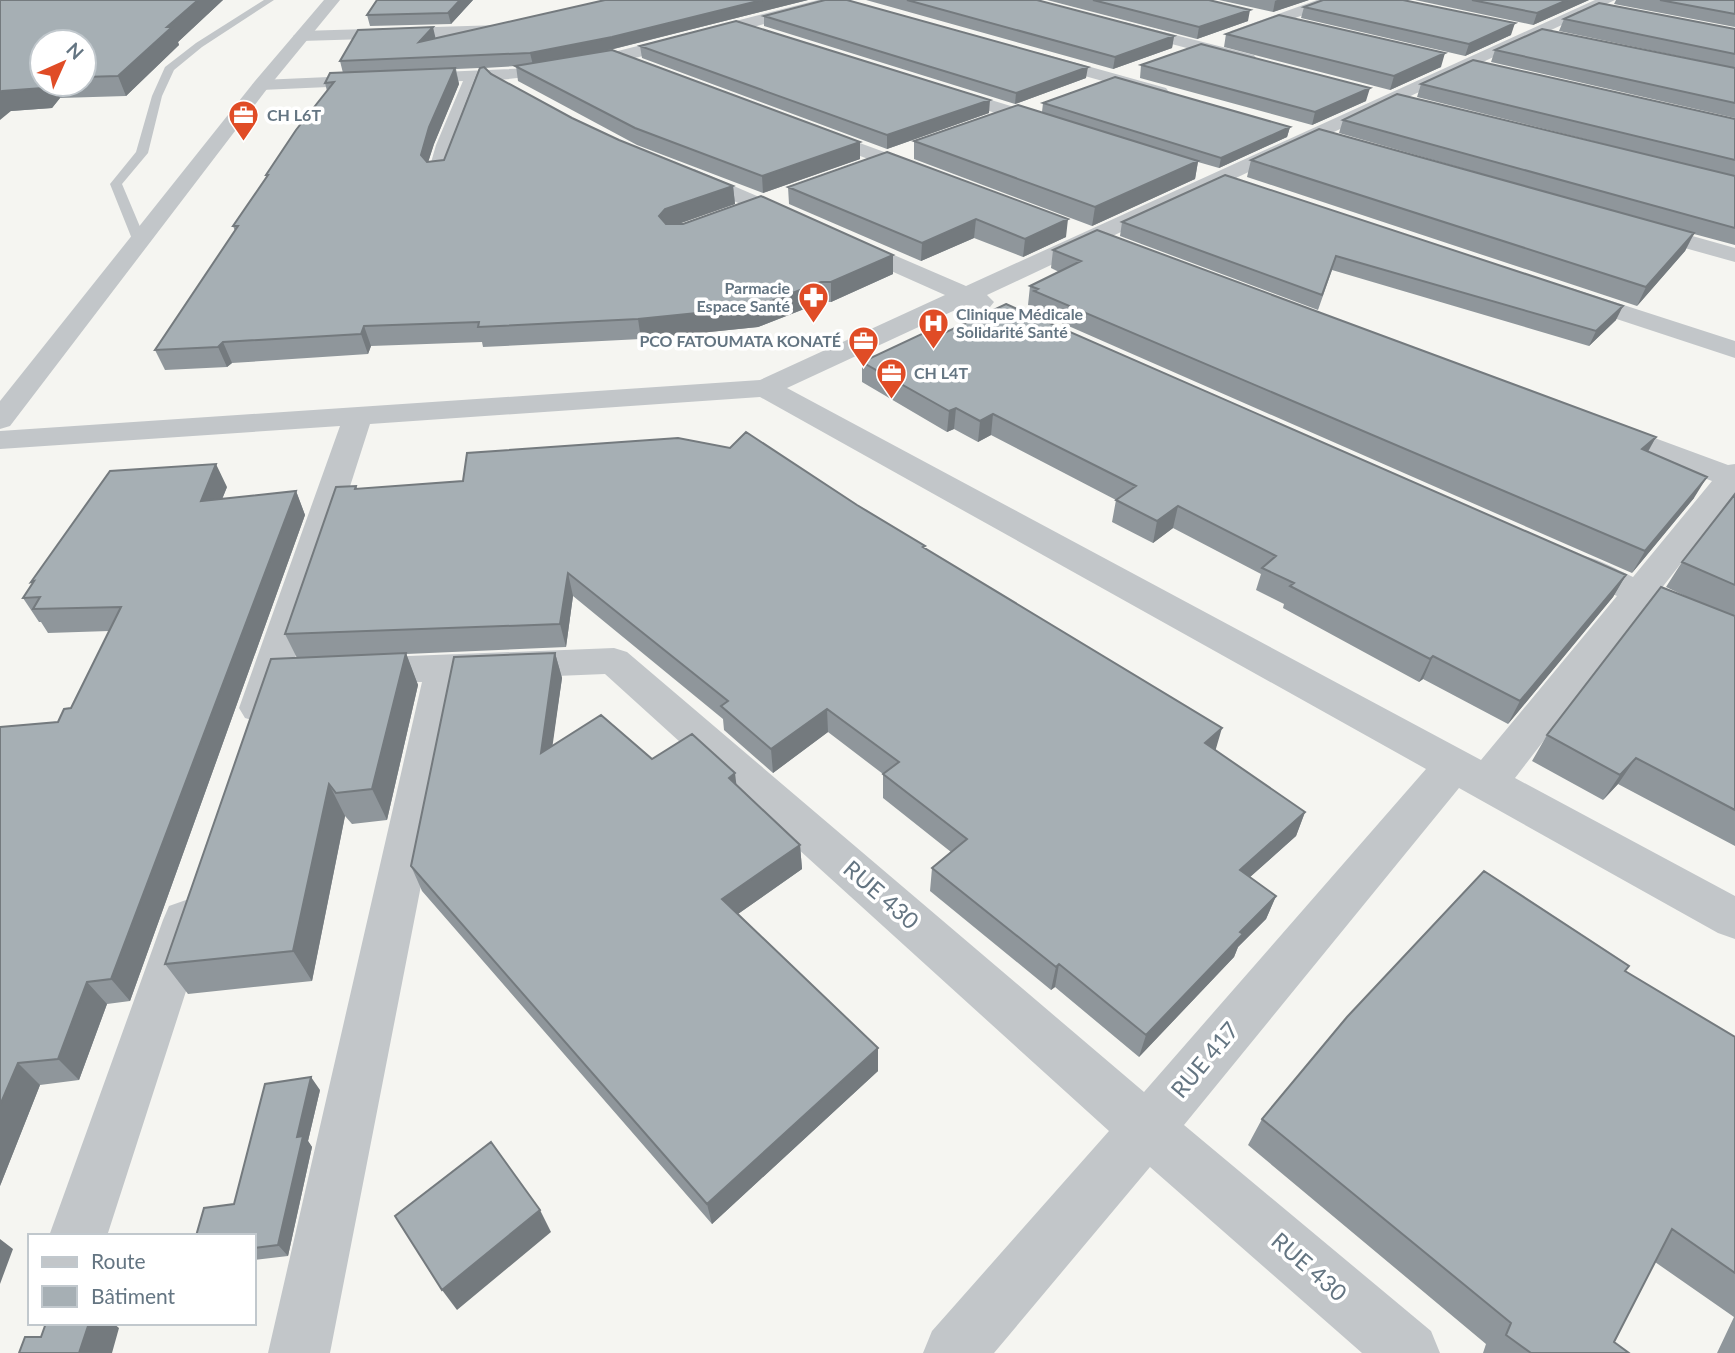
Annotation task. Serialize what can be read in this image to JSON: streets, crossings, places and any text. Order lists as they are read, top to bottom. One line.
{"streets":{"street":["RUE 430","RUE 417"]},"crossings":[["RUE 430","RUE 417"]],"places":{"office":["CH L6T","PCO FATOUMATA KONATÉ","CH L4T"],"pharmacy":["Parmacie Espace Santé"],"hospital":["Clinique Médicale Solidarité Santé"]},"legend":["Route","Bâtiment"],"north":"top right"}
